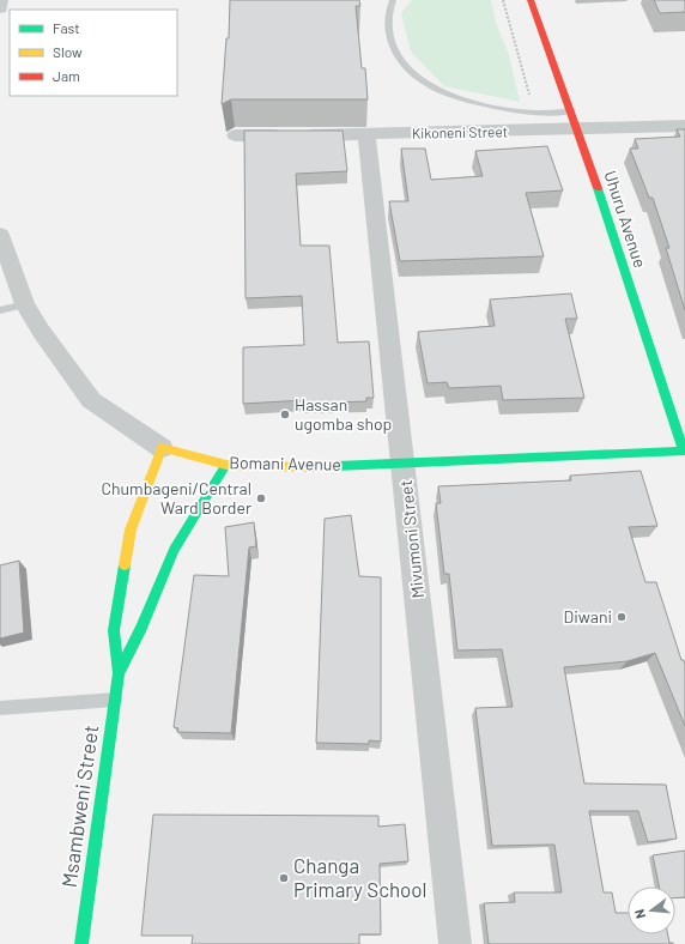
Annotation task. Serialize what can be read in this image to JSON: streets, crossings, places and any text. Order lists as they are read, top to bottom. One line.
{"streets":{"main road":["Uhuru Avenue","Bomani Avenue","Msambweni Street"],"street":["Kikoneni Street","Mivumoni Street"]},"crossings":[["Kikoneni Street","Uhuru Avenue"],["Kikoneni Street","Mivumoni Street"],["Uhuru Avenue","Bomani Avenue"],["Bomani Avenue","Mivumoni Street"]],"places":["Hassan ugomba shop","Chumbageni/Central Ward Border","Diwani","Changa Primary School"],"legend":["Fast","Slow","Jam"],"north":"left"}
